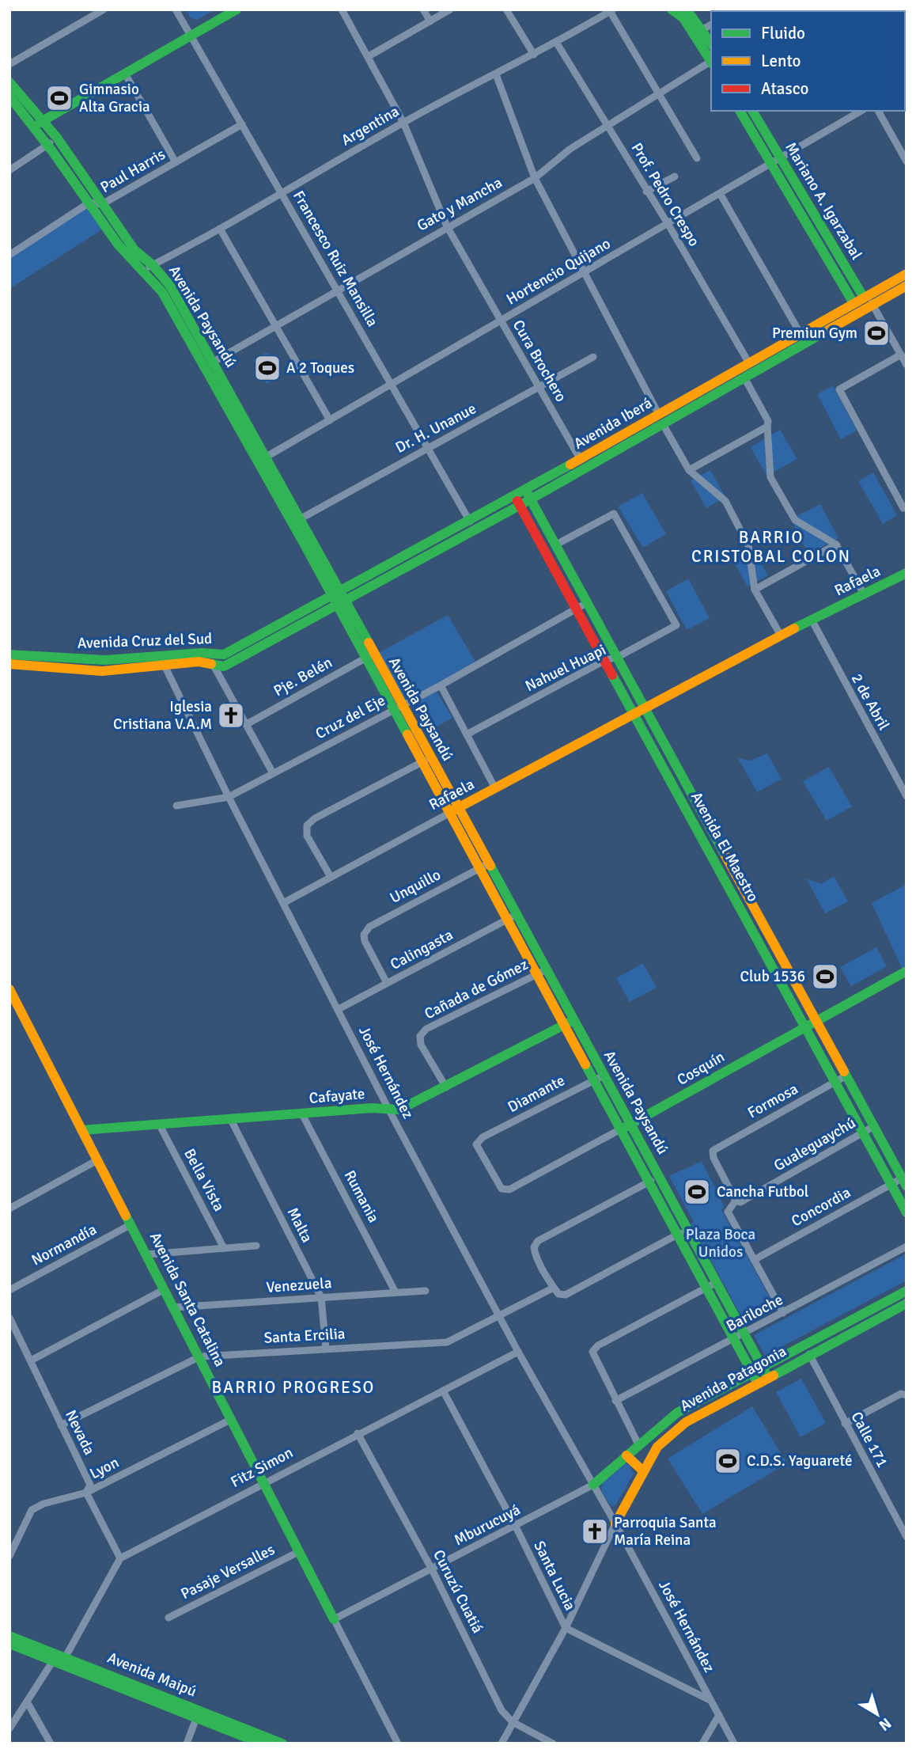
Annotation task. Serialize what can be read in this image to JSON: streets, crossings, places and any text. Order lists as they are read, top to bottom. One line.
{"streets":{"main road":["Mariano A. Igarzabal","Avenida Paysandú","Avenida Iberá","Rafaela","Avenida Cruz del Sud","Avenida El Maestro","Cosquín","Cafayate","Avenida Santa Catalina","Avenida Patagonia","Avenida Maipú"],"street":["Argentina","Paul Harris","Prof. Pedro Crespo","Gato y Mancha","Francesco Ruiz Mansilla","Hortencio Quijano","Cura Brochero","Dr. H. Unanue","Nahuel Huapi","Pje. Belén","2 de Abril","Cruz del Eje","Unquillo","Calingasta","Cañada de Gómez","José Hernández","Diamante","Formosa","Gualeguaychú","Bella Vista","Rumania","Concordia","Malta","Normandía","Venezuela","Bariloche","Santa Ercilia","Nevada","Calle 171","Fitz Simon","Lyon","Mburucuyá","Pasaje Versalles","Santa Lucia","Curuzú Cuatiá"]},"crossings":[["Argentina","Prof. Pedro Crespo"],["Argentina","Francesco Ruiz Mansilla"],["Argentina","Avenida Paysandú"],["Argentina","Cura Brochero"],["Paul Harris","Francesco Ruiz Mansilla"],["Paul Harris","Avenida Paysandú"],["Prof. Pedro Crespo","Gato y Mancha"],["Prof. Pedro Crespo","Hortencio Quijano"],["Prof. Pedro Crespo","Avenida Iberá"],["Mariano A. Igarzabal","Hortencio Quijano"],["Mariano A. Igarzabal","Avenida Iberá"],["Gato y Mancha","Francesco Ruiz Mansilla"],["Gato y Mancha","Avenida Paysandú"],["Gato y Mancha","Cura Brochero"],["Francesco Ruiz Mansilla","Hortencio Quijano"],["Francesco Ruiz Mansilla","Avenida Iberá"],["Francesco Ruiz Mansilla","Dr. H. Unanue"],["Hortencio Quijano","Avenida Paysandú"],["Hortencio Quijano","Cura Brochero"],["Avenida Paysandú","Avenida Iberá"],["Avenida Paysandú","Dr. H. Unanue"],["Avenida Paysandú","Rafaela"],["Avenida Paysandú","Avenida Cruz del Sud"],["Avenida Paysandú","Pje. Belén"],["Avenida Paysandú","Cruz del Eje"],["Avenida Paysandú","Unquillo"],["Avenida Paysandú","Calingasta"],["Avenida Paysandú","Cañada de Gómez"],["Avenida Paysandú","Cosquín"],["Avenida Paysandú","Diamante"],["Avenida Paysandú","Cafayate"],["Avenida Paysandú","Bariloche"],["Avenida Paysandú","Avenida Patagonia"],["Cura Brochero","Avenida Iberá"],["Cura Brochero","Dr. H. Unanue"],["Avenida Iberá","Avenida Cruz del Sud"],["Avenida Iberá","Avenida El Maestro"],["Rafaela","2 de Abril"],["Rafaela","Avenida El Maestro"],["Rafaela","José Hernández"],["Avenida Cruz del Sud","José Hernández"],["Nahuel Huapi","Avenida El Maestro"],["Cruz del Eje","Avenida El Maestro"],["Cruz del Eje","José Hernández"],["Avenida El Maestro","Cosquín"],["Avenida El Maestro","Formosa"],["Avenida El Maestro","Gualeguaychú"],["Avenida El Maestro","Concordia"],["Unquillo","Calingasta"],["Calingasta","José Hernández"],["Cañada de Gómez","Cafayate"],["Cosquín","Diamante"],["José Hernández","Cafayate"],["José Hernández","Santa Ercilia"],["José Hernández","Avenida Patagonia"],["José Hernández","Fitz Simon"],["José Hernández","Mburucuyá"],["José Hernández","Santa Lucia"],["Cafayate","Bella Vista"],["Cafayate","Rumania"],["Cafayate","Malta"],["Cafayate","Avenida Santa Catalina"],["Formosa","Gualeguaychú"],["Rumania","Venezuela"],["Malta","Venezuela"],["Malta","Santa Ercilia"],["Normandía","Avenida Santa Catalina"],["Venezuela","Avenida Santa Catalina"],["Avenida Santa Catalina","Santa Ercilia"],["Avenida Santa Catalina","Fitz Simon"],["Avenida Santa Catalina","Lyon"],["Avenida Santa Catalina","Mburucuyá"],["Avenida Santa Catalina","Pasaje Versalles"],["Santa Ercilia","Nevada"],["Avenida Patagonia","Calle 171"],["Avenida Patagonia","Mburucuyá"],["Nevada","Fitz Simon"],["Nevada","Lyon"],["Fitz Simon","Santa Lucia"],["Fitz Simon","Curuzú Cuatiá"],["Mburucuyá","Santa Lucia"],["Mburucuyá","Curuzú Cuatiá"]],"districts":["BARRIO CRISTOBAL COLON","BARRIO PROGRESO"],"parks":["Plaza Boca Unidos"],"places":{"sports":["Gimnasio Alta Gracia","Premiun Gym","A 2 Toques","Club 1536","Cancha Futbol","C.D.S. Yaguareté"],"church":["Iglesia Cristiana V.A.M","Parroquia Santa María Reina"]},"legend":["Fluido","Lento","Atasco"],"north":"bottom right"}
